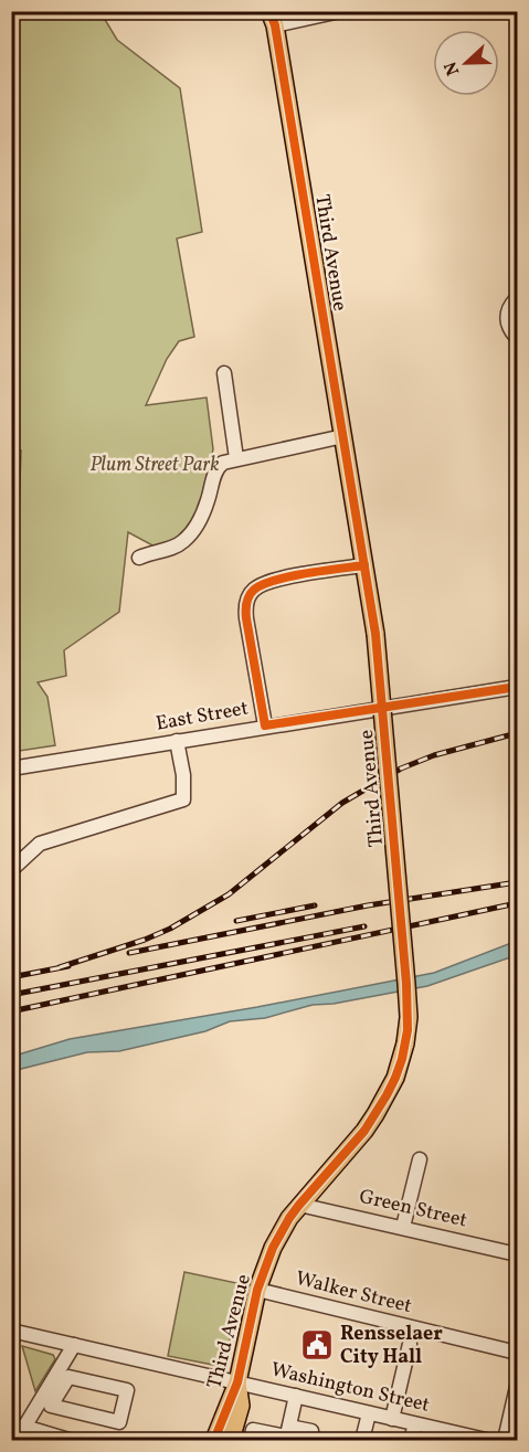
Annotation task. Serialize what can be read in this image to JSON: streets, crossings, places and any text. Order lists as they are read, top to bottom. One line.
{"streets":{"main road":["Third Avenue"],"street":["East Street","Green Street","Walker Street","Washington Street"]},"crossings":[["Third Avenue","Green Street"],["Third Avenue","Walker Street"],["Third Avenue","Washington Street"]],"parks":["Plum Street Park"],"places":{"public building":["Rensselaer City Hall"]},"north":"left"}
